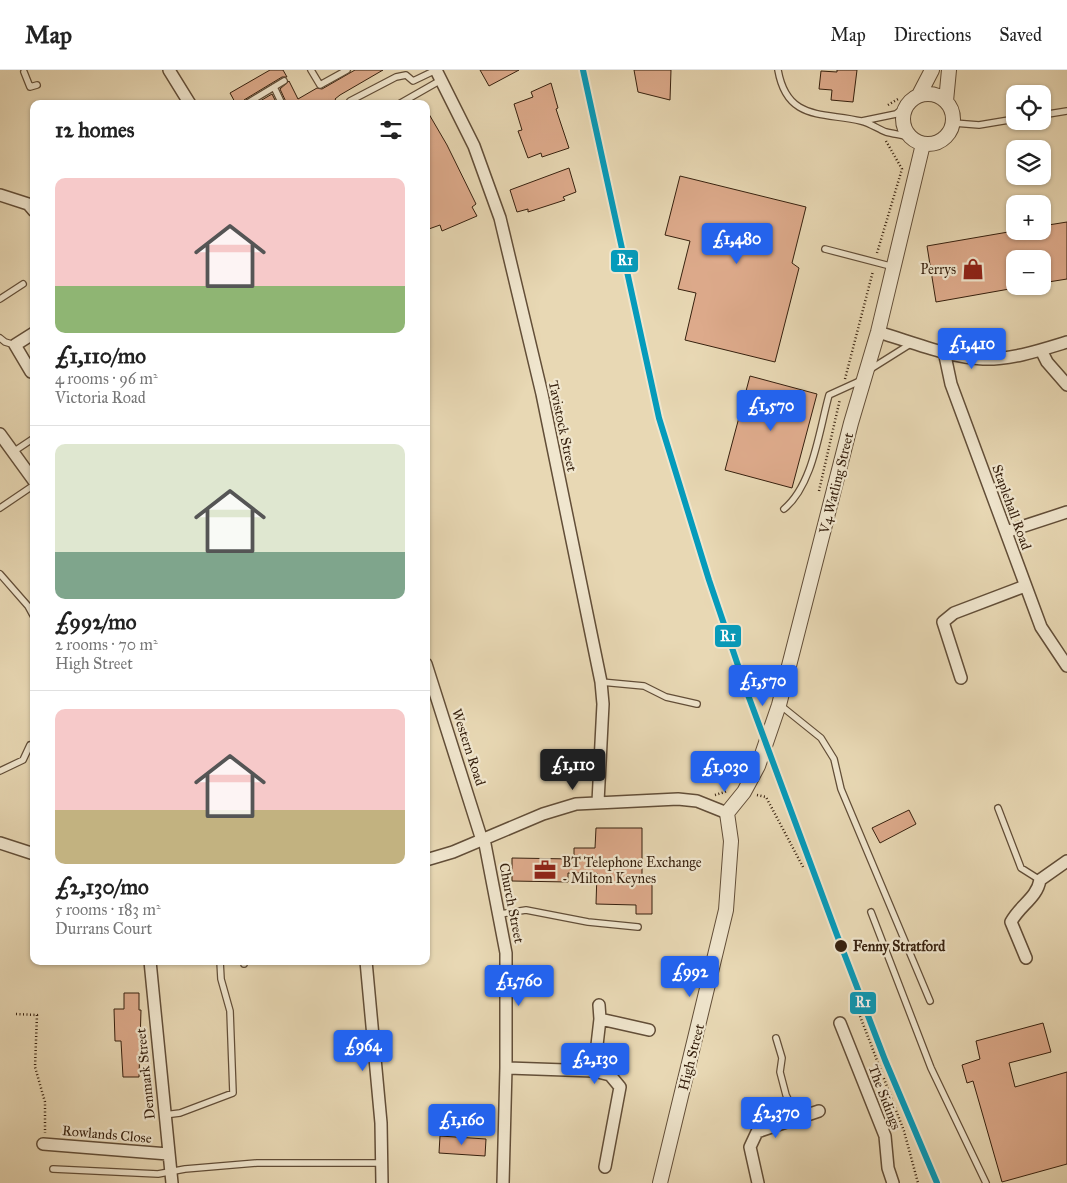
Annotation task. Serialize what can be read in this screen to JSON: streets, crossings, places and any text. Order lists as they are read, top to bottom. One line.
{"streets":{"street":["Tavistock Street","V4 Watling Street","Staplehall Road","Western Road","Church Street","High Street","Denmark Street","The Sidings","Rowlands Close"]},"crossings":[["V4 Watling Street","High Street"],["Western Road","Church Street"],["Denmark Street","Rowlands Close"]],"places":{"shop":["Perrys"],"office":["BT Telephone Exchange - Milton Keynes"],"other":["Fenny Stratford"]},"lines":["transit line R1"],"page":{"header":"Map","nav":["Map","Directions","Saved"],"map_buttons":["+","−"],"heading":"12 homes","list":[{"name":"£1,110/mo","note":"4 rooms · 96 m² · Victoria Road"},{"name":"£992/mo","note":"2 rooms · 70 m² · High Street"},{"name":"£2,130/mo","note":"5 rooms · 183 m² · Durrans Court"}],"price":["£1,480","£1,410","£1,570","£1,570","£1,110","£1,030","£992","£1,760","£964","£2,130","£2,370","£1,160"]}}
